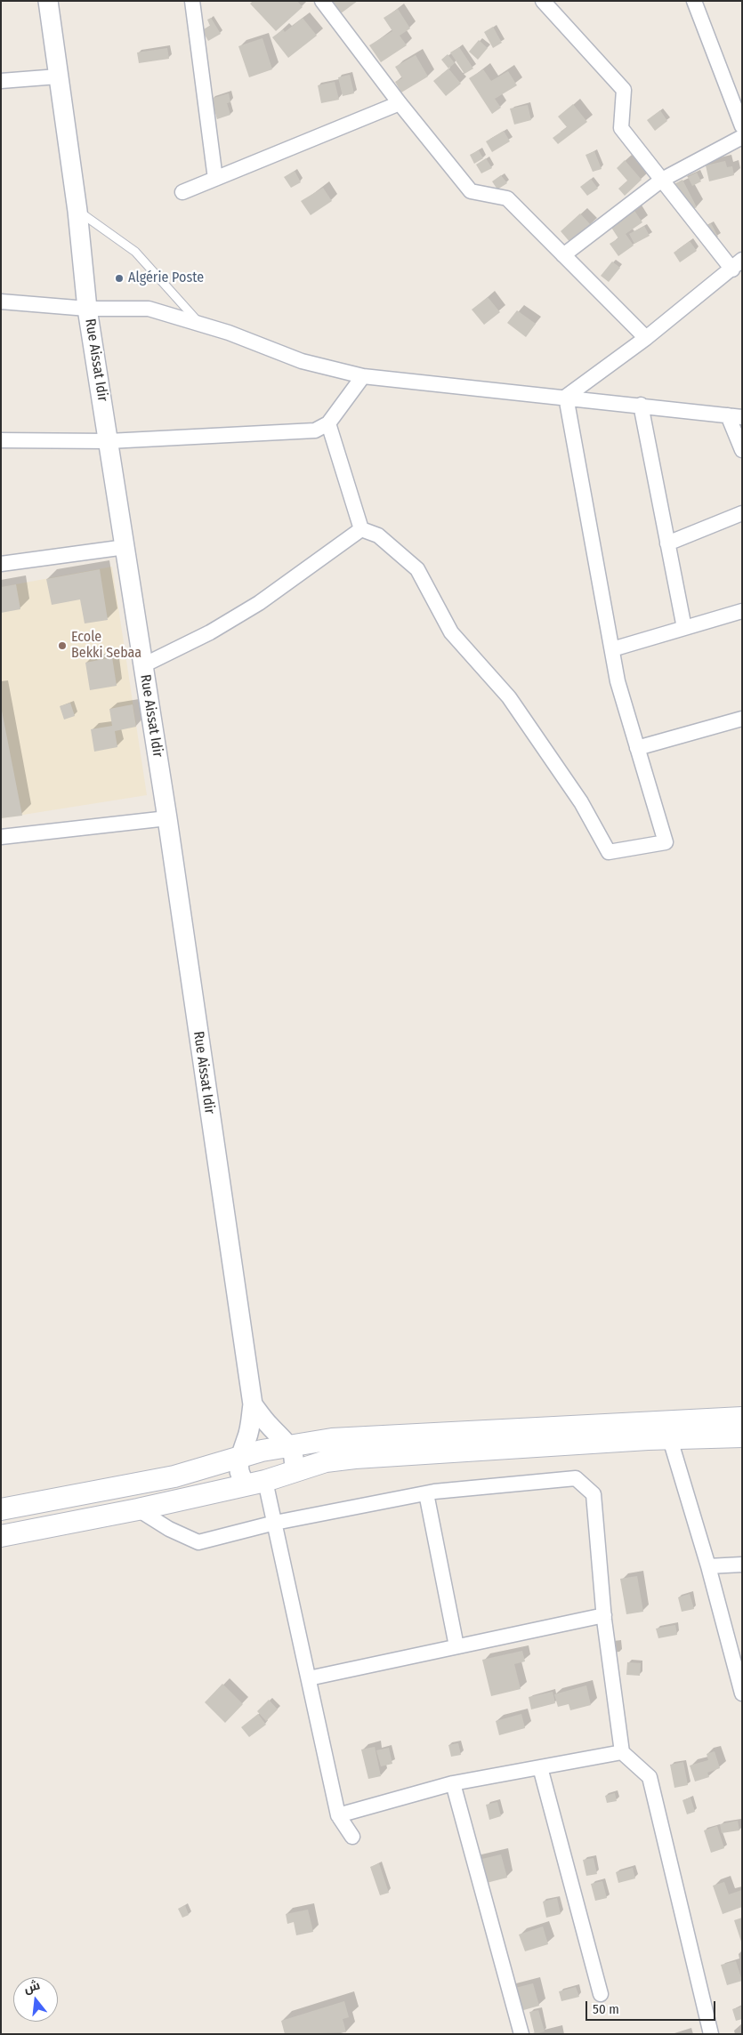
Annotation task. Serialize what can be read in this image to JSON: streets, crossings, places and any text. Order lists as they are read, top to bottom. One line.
{"streets":{"street":["Rue Aissat Idir"]},"places":["Algérie Poste","Ecole Bekki Sebaa"],"scale_bar":"50 m","north":"top"}
